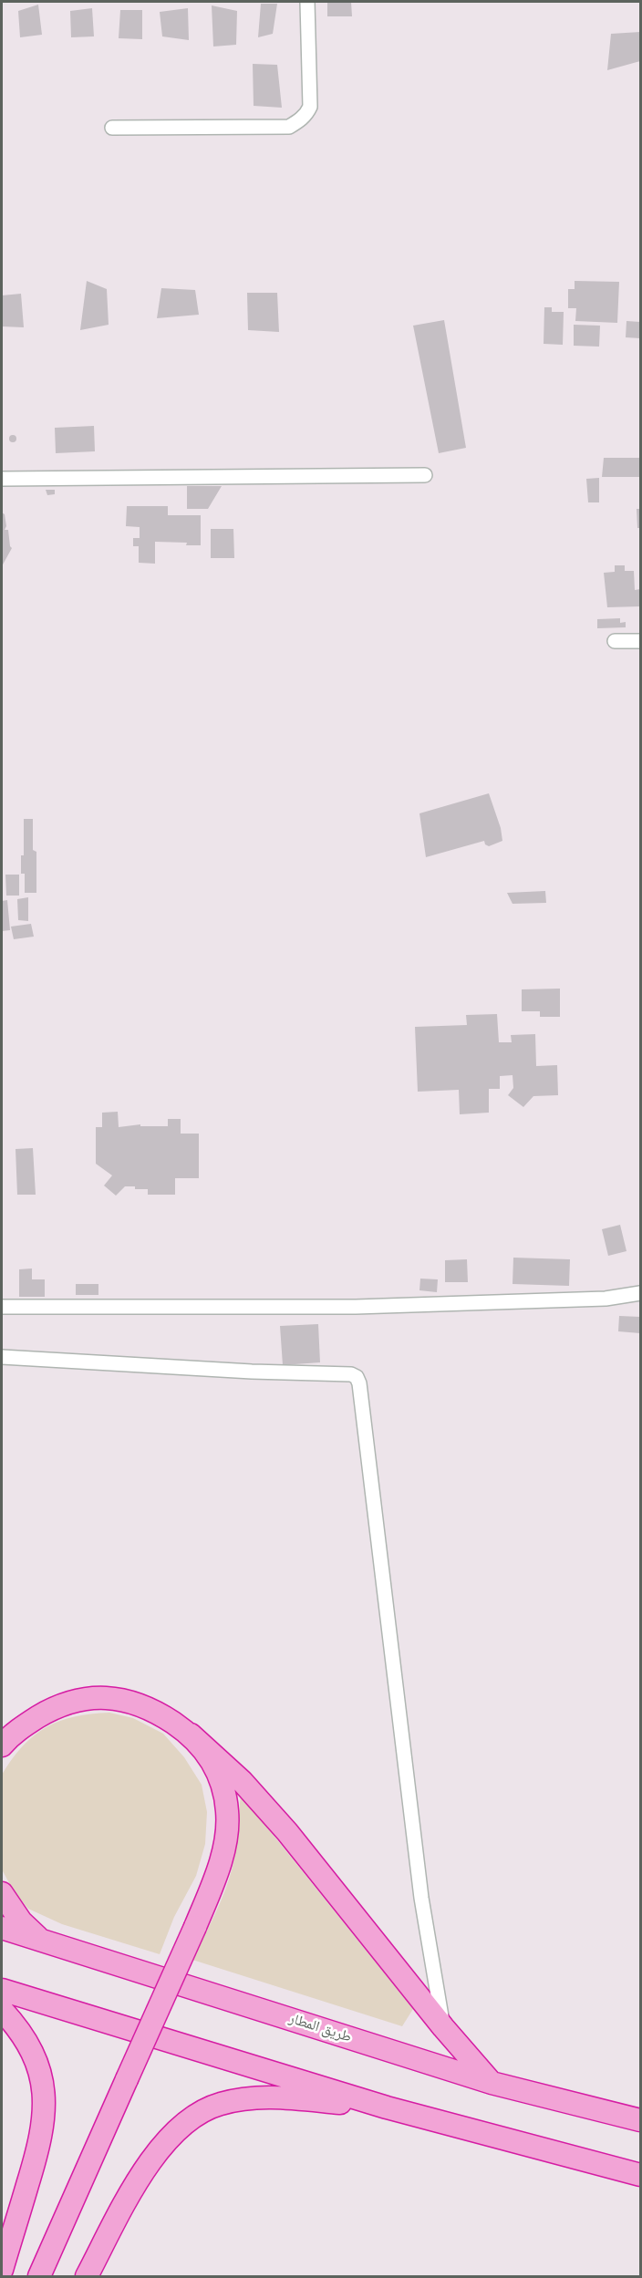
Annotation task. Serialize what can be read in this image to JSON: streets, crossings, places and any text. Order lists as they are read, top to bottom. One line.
{"streets":{"highway":["طريق المطار"]}}
